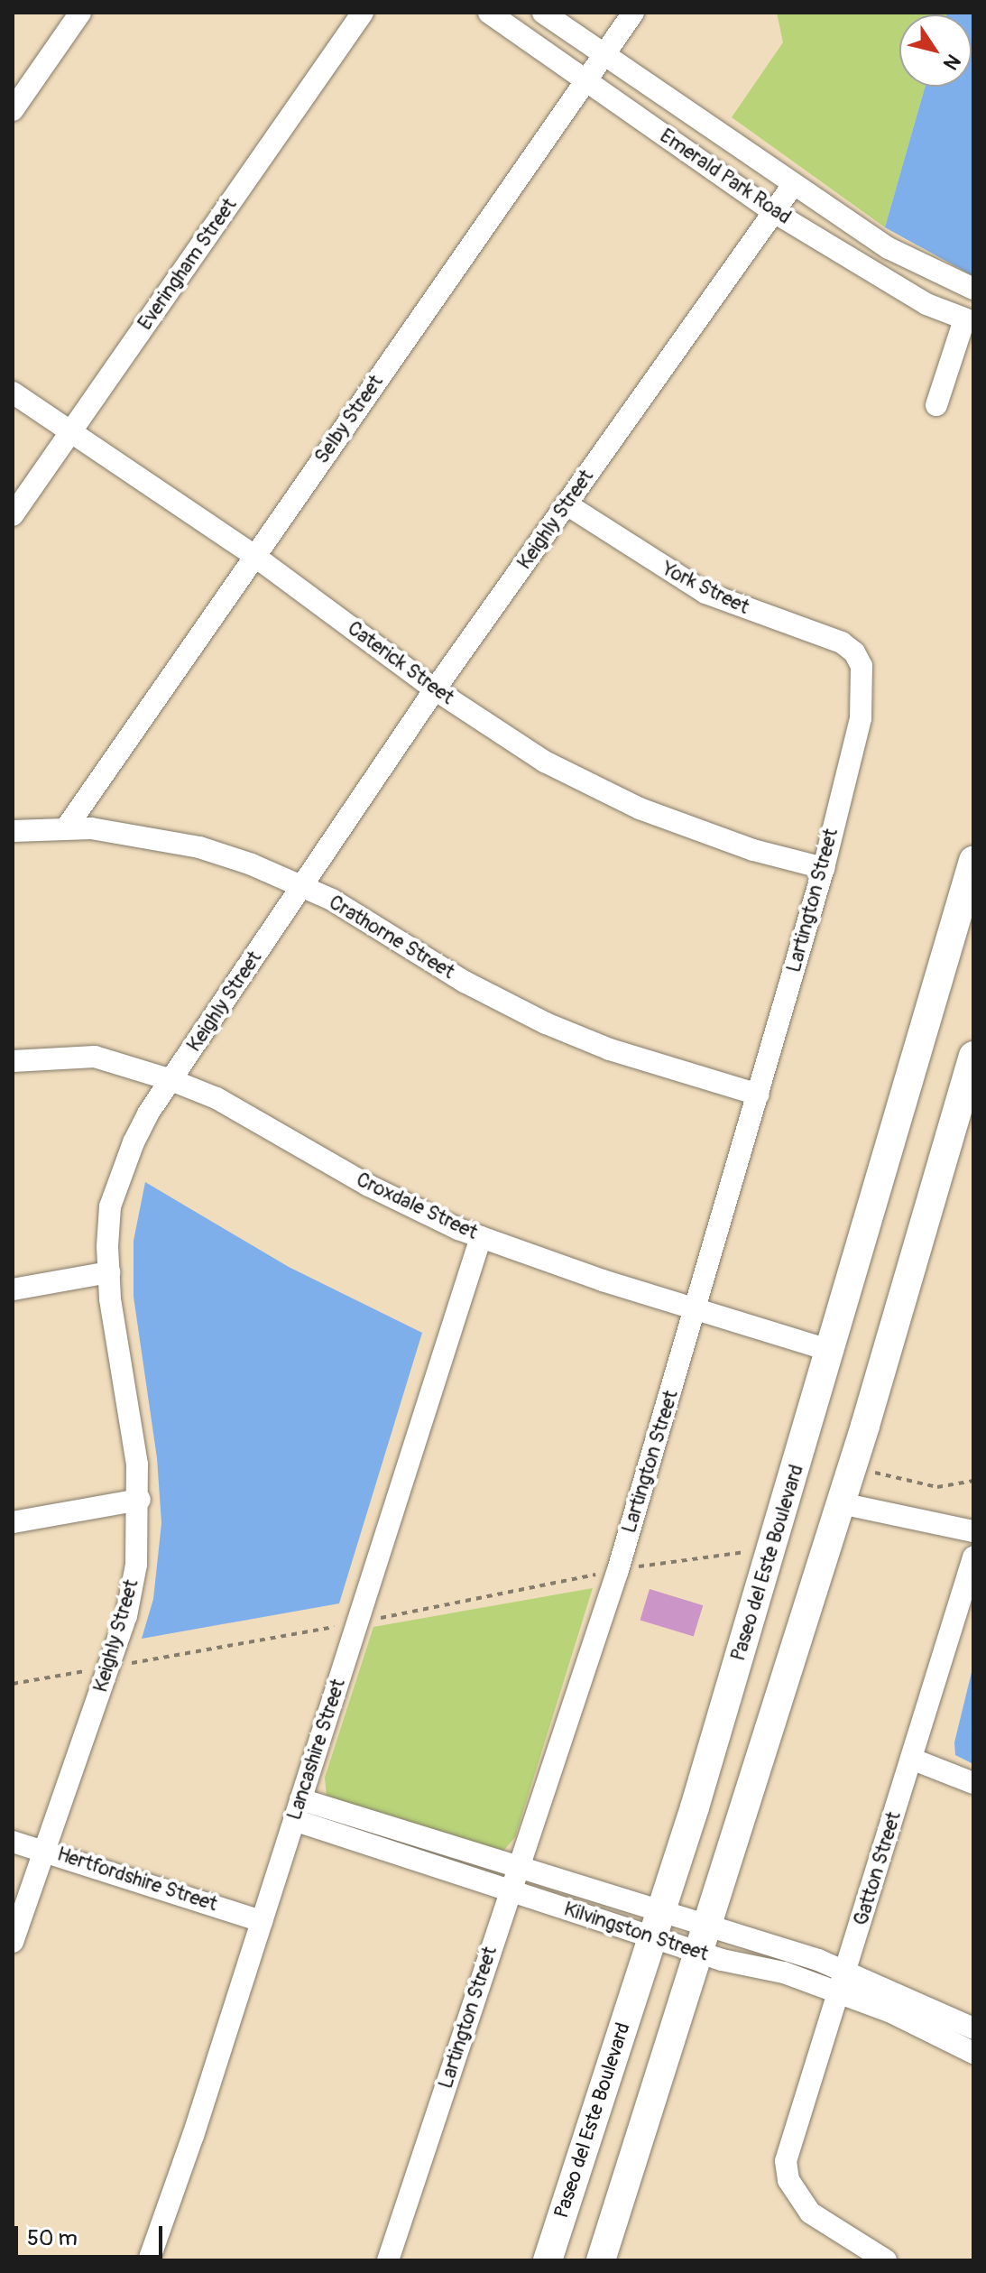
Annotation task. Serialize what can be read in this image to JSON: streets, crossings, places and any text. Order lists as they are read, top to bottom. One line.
{"streets":{"main road":["Paseo del Este Boulevard"],"street":["Emerald Park Road","Everingham Street","Selby Street","Keighly Street","York Street","Caterick Street","Lartington Street","Crathorne Street","Croxdale Street","Lancashire Street","Gatton Street","Hertfordshire Street","Kilvingston Street"]},"crossings":[["Emerald Park Road","Selby Street"],["Emerald Park Road","Keighly Street"],["Everingham Street","Caterick Street"],["Selby Street","Caterick Street"],["Selby Street","Crathorne Street"],["Keighly Street","York Street"],["Keighly Street","Caterick Street"],["Keighly Street","Crathorne Street"],["Keighly Street","Croxdale Street"],["Keighly Street","Hertfordshire Street"],["York Street","Lartington Street"],["Caterick Street","Lartington Street"],["Lartington Street","Crathorne Street"],["Lartington Street","Croxdale Street"],["Lartington Street","Kilvingston Street"],["Croxdale Street","Paseo del Este Boulevard"],["Croxdale Street","Lancashire Street"],["Paseo del Este Boulevard","Kilvingston Street"],["Lancashire Street","Hertfordshire Street"],["Lancashire Street","Kilvingston Street"],["Gatton Street","Kilvingston Street"]],"scale_bar":"50 m","north":"bottom right"}
